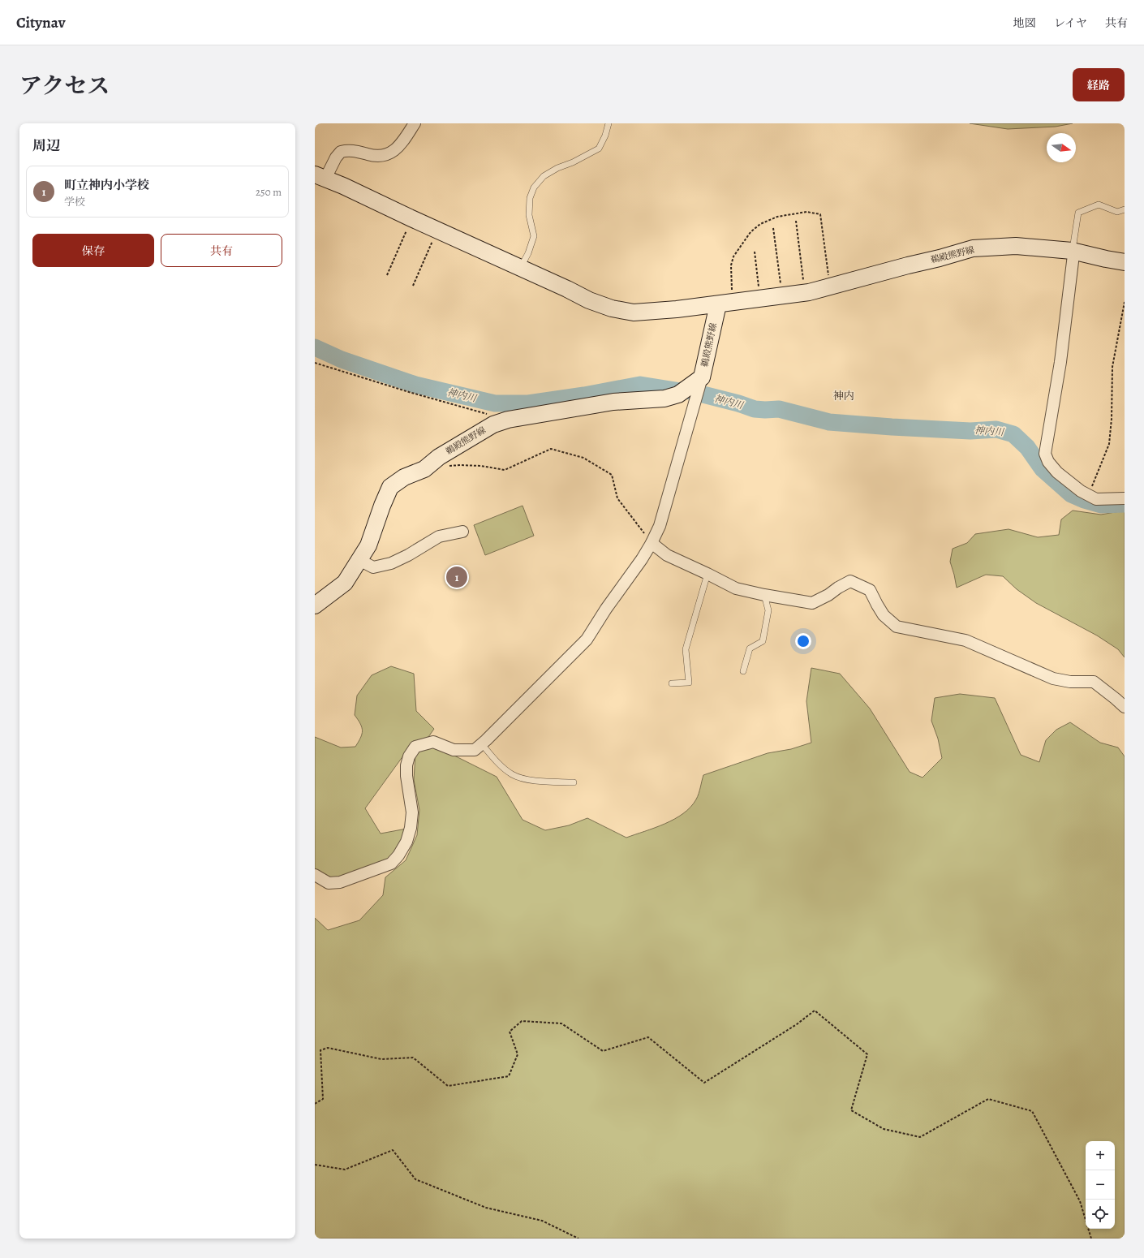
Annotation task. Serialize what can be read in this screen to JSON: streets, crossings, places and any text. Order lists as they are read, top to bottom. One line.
{"streets":{"main road":["鵜殿熊野線"]},"districts":["神内"],"water":["神内川"],"north":"right","page":{"header":"Citynav","nav":["地図","レイヤ","共有"],"title":"アクセス","buttons":["経路",["保存","共有"]],"heading":"周辺","list":[{"mark":"1","name":"町立神内小学校","note":"学校","value":"250 m"}],"pins":"1","map_buttons":["+","−"]}}
